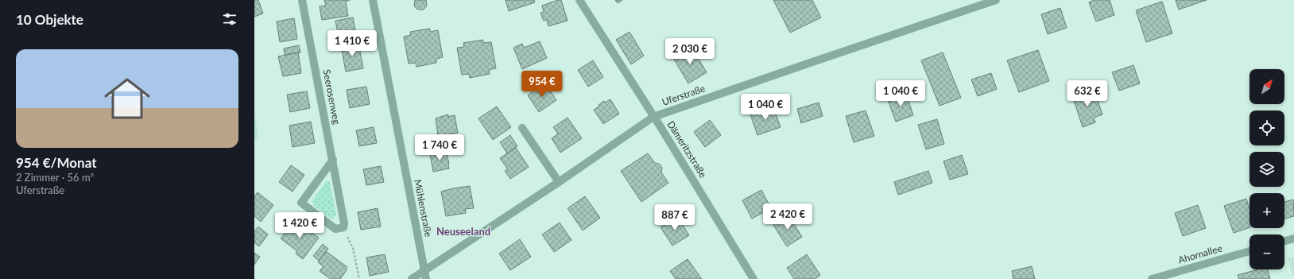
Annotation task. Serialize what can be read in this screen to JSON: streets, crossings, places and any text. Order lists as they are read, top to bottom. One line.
{"streets":{"street":["Uferstraße","Seerosenweg","Dämeritzstraße","Mühlenstraße","Ahornallee"]},"crossings":[["Uferstraße","Dämeritzstraße"],["Uferstraße","Mühlenstraße"]],"districts":["Neuseeland"],"north":"top right","page":{"heading":"10 Objekte","price":["1 410 €","2 030 €","954 €","1 040 €","632 €","1 040 €","1 740 €","2 420 €","887 €","1 420 €"],"list":[{"name":"954 €/Monat","note":"2 Zimmer · 56 m² · Uferstraße"}],"map_buttons":["+","−"]}}
